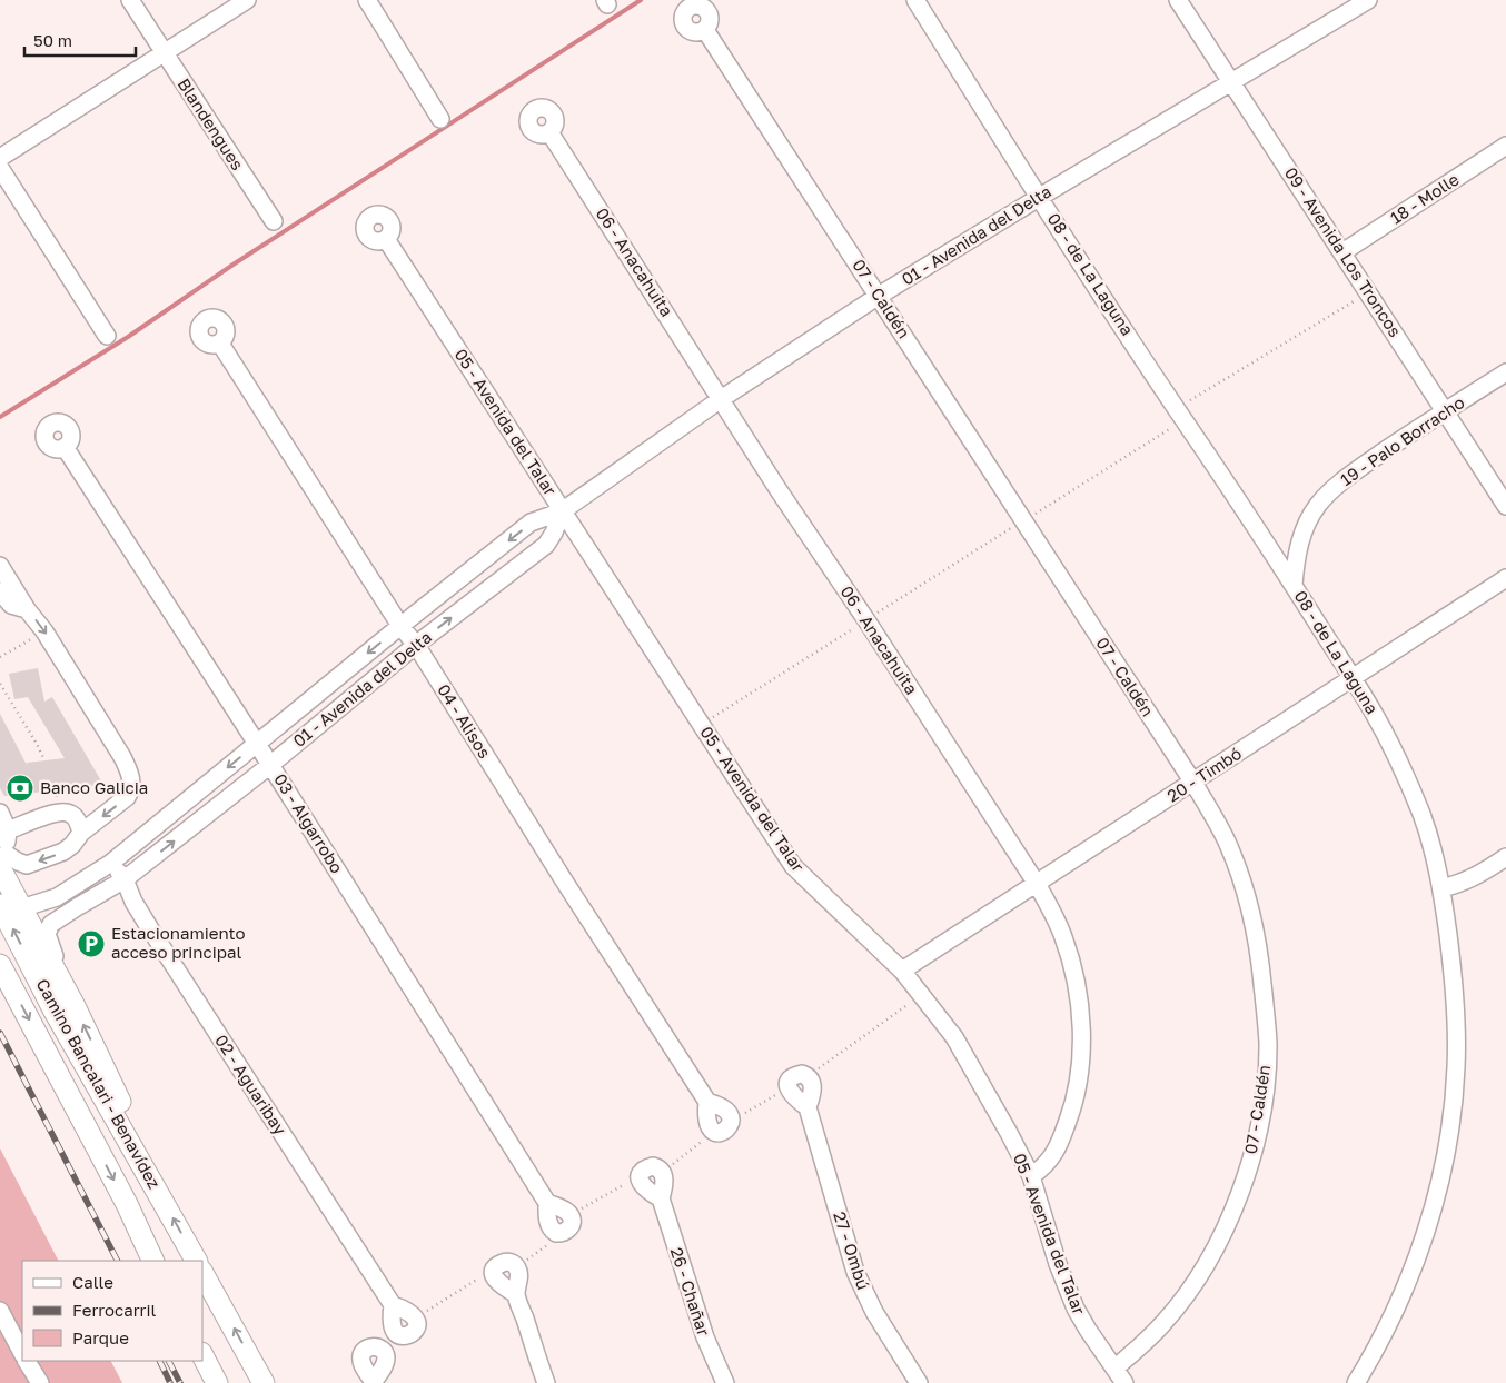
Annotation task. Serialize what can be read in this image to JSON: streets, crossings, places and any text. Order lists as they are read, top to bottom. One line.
{"streets":{"main road":["Camino Bancalari - Benavídez"],"street":["Blandengues","18 - Molle","01 - Avenida del Delta","09 - Avenida Los Troncos","06 - Anacahuita","08 - de La Laguna","07 - Caldén","05 - Avenida del Talar","19 - Palo Borracho","04 - Alisos","20 - Timbó","03 - Algarrobo","02 - Aguaribay","27 - Ombú","26 - Chañar"]},"crossings":[["18 - Molle","09 - Avenida Los Troncos"],["01 - Avenida del Delta","09 - Avenida Los Troncos"],["01 - Avenida del Delta","06 - Anacahuita"],["01 - Avenida del Delta","08 - de La Laguna"],["01 - Avenida del Delta","07 - Caldén"],["01 - Avenida del Delta","05 - Avenida del Talar"],["01 - Avenida del Delta","04 - Alisos"],["01 - Avenida del Delta","03 - Algarrobo"],["01 - Avenida del Delta","Camino Bancalari - Benavídez"],["01 - Avenida del Delta","02 - Aguaribay"],["09 - Avenida Los Troncos","19 - Palo Borracho"],["06 - Anacahuita","05 - Avenida del Talar"],["06 - Anacahuita","20 - Timbó"],["08 - de La Laguna","19 - Palo Borracho"],["08 - de La Laguna","20 - Timbó"],["07 - Caldén","05 - Avenida del Talar"],["07 - Caldén","20 - Timbó"],["05 - Avenida del Talar","20 - Timbó"]],"places":{"bank":["Banco Galicia"],"parking":["Estacionamiento acceso principal"]},"legend":["Calle","Ferrocarril","Parque"],"scale_bar":"50 m"}
